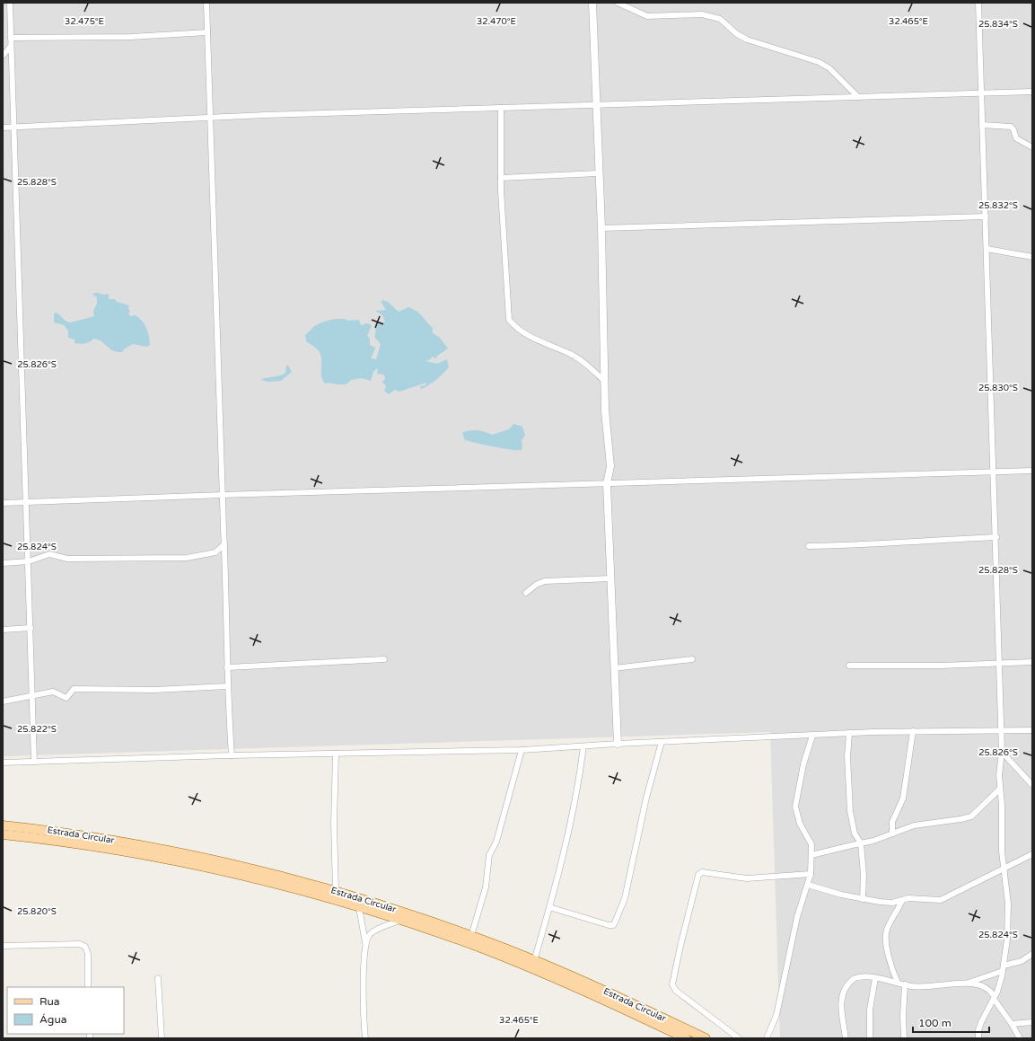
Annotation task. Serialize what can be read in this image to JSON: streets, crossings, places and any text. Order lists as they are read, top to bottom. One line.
{"streets":{"main road":["Estrada Circular"]},"legend":["Rua","Água"],"scale_bar":"100 m","coordinates":["32.475°E","32.470°E","32.465°E","25.834°S","25.828°S","25.832°S","25.826°S","25.830°S","25.824°S","25.822°S","25.820°S"]}
